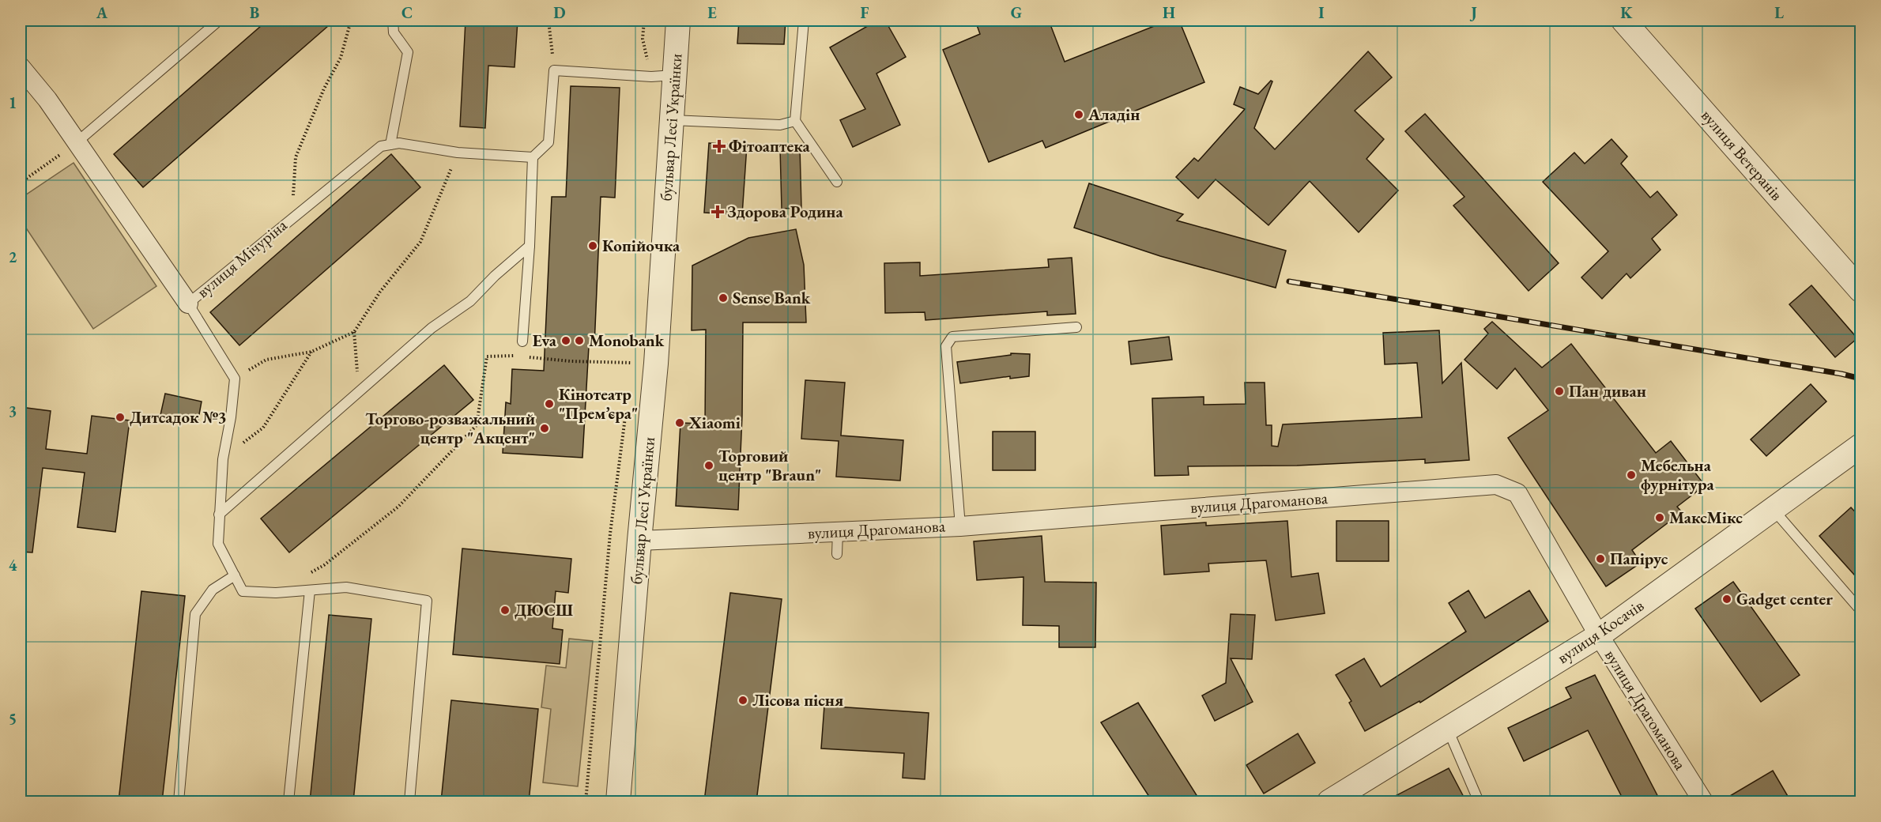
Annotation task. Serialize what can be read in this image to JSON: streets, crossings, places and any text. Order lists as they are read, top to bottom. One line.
{"streets":{"street":["бульвар Лесі Українки","вулиця Ветеранів","вулиця Мічуріна","вулиця Драгоманова","вулиця Косачів"]},"crossings":[["бульвар Лесі Українки","вулиця Драгоманова"],["вулиця Драгоманова","вулиця Косачів"]],"places":{"other":["Аладін","Копійочка","Sense Bank","Eva","Monobank","Пан диван","Кінотеатр \"Прем’єра\"","Дитсадок №3","Xiaomi","Торгово-розважальний центр \"Акцент\"","Торговий центр \"Braun\"","Мебельна фурнітура","МаксМікс","Папірус","Gadget center","ДЮСШ","Лісова пісня"],"health":["Фітоаптека","Здорова Родина"]},"grid":{"columns":["A","B","C","D","E","F","G","H","I","J","K","L"],"rows":["1","2","3","4","5"]}}
